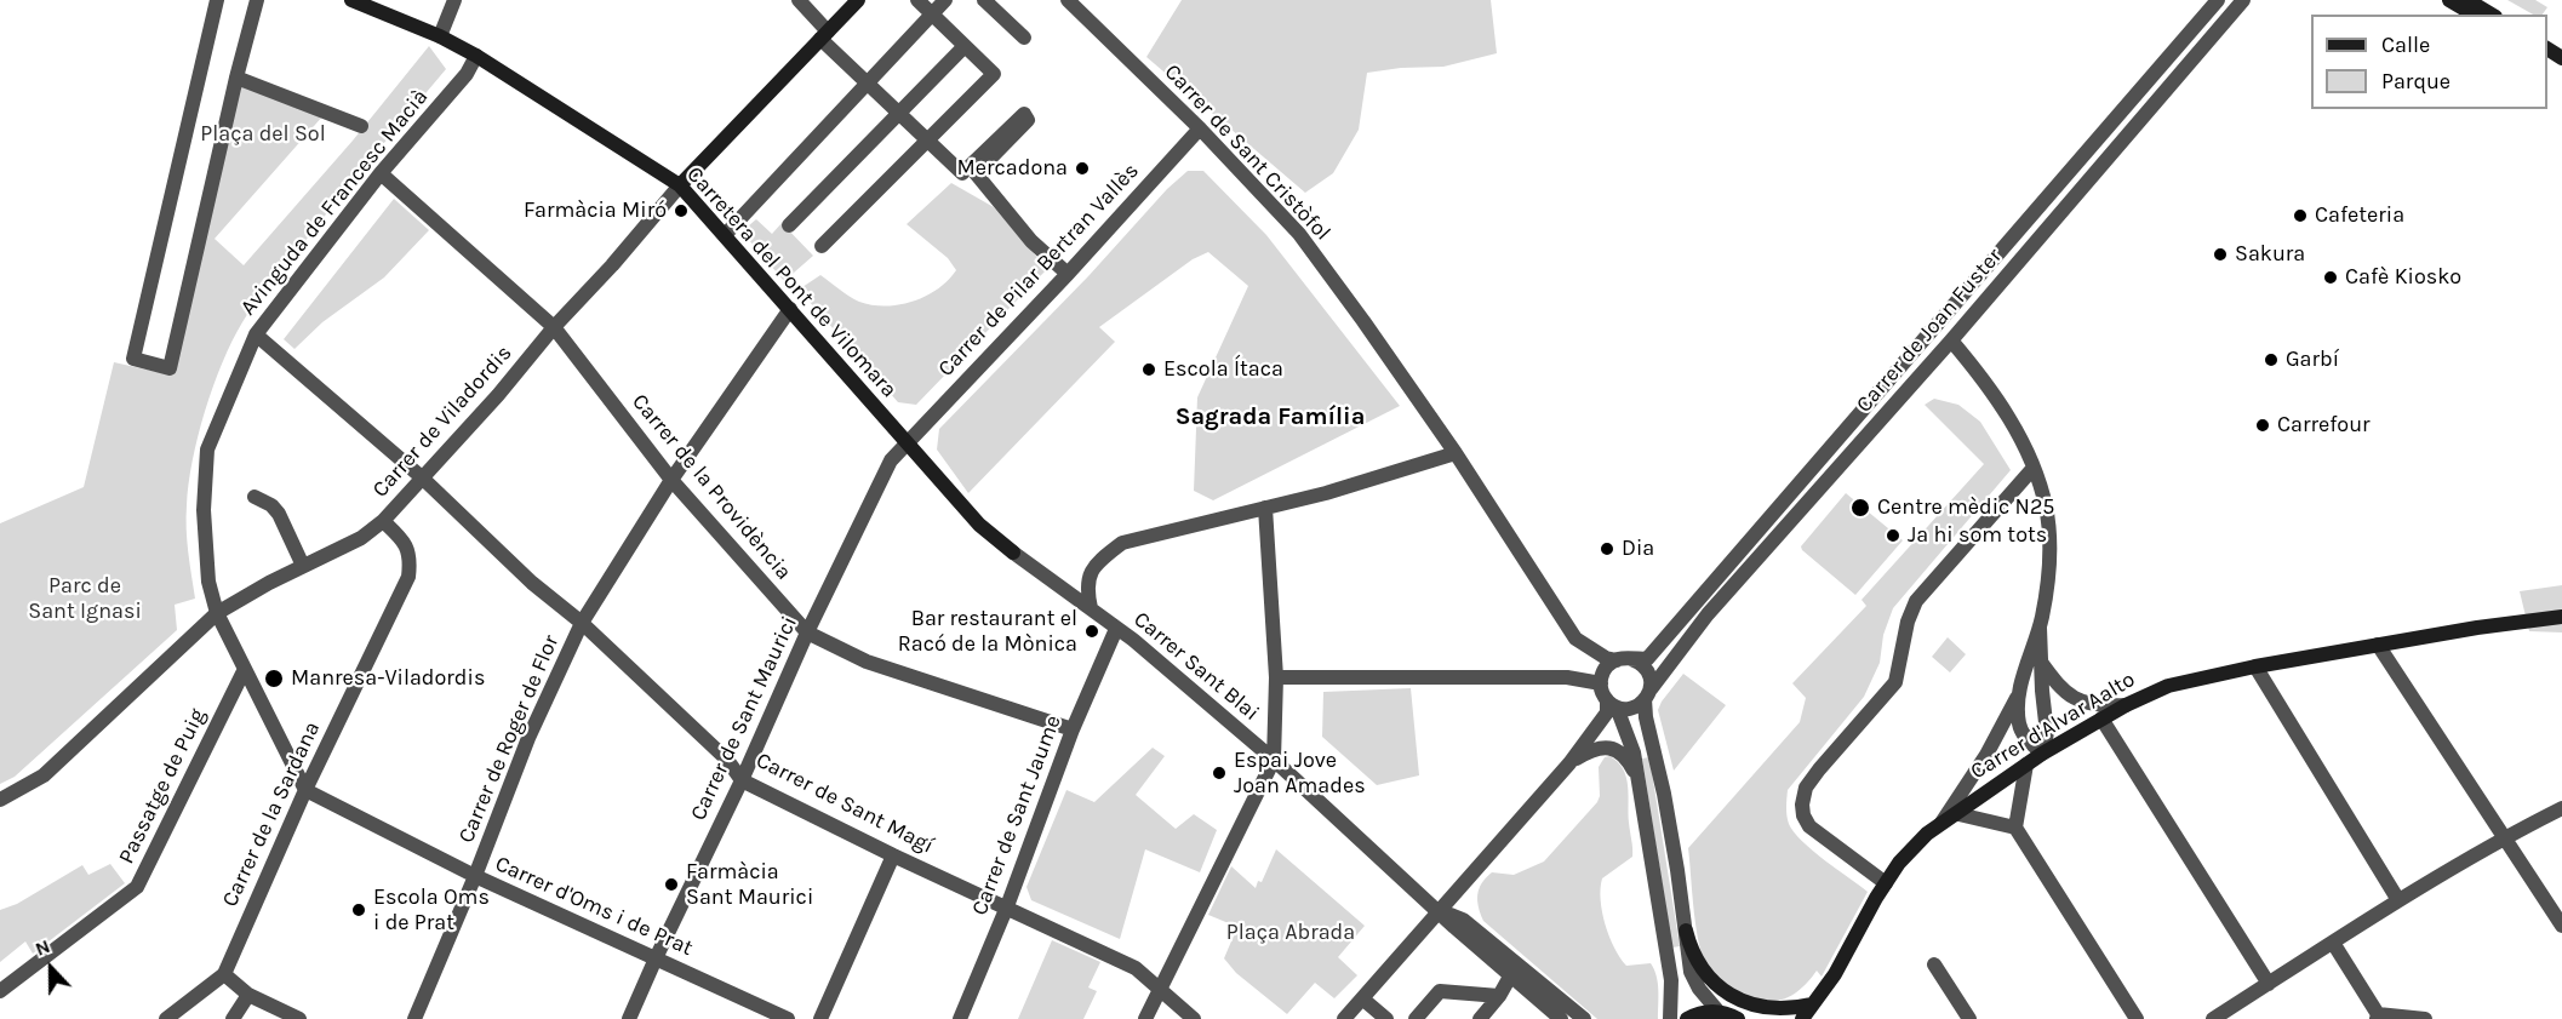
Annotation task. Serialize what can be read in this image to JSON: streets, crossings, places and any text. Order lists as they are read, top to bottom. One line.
{"streets":{"street":["Carrer de Sant Cristòfol","Avinguda de Francesc Macià","Carrer de Pilar Bertran Vallès","Carretera del Pont de Vilomara","Carrer de Joan Fuster","Carrer de Viladordis","Carrer de la Providència","Carrer Sant Blai","Carrer de Sant Maurici","Carrer d'Alvar Aalto","Carrer de Roger de Flor","Passatge de Puig","Carrer de Sant Magí","Carrer de la Sardana","Carrer de Sant Jaume","Carrer d'Oms i de Prat"]},"crossings":[["Carrer de Sant Cristòfol","Carrer de Pilar Bertran Vallès"],["Avinguda de Francesc Macià","Carretera del Pont de Vilomara"],["Avinguda de Francesc Macià","Carrer de Viladordis"],["Avinguda de Francesc Macià","Carrer de la Providència"],["Avinguda de Francesc Macià","Passatge de Puig"],["Avinguda de Francesc Macià","Carrer de Sant Magí"],["Avinguda de Francesc Macià","Carrer de la Sardana"],["Avinguda de Francesc Macià","Carrer d'Oms i de Prat"],["Carrer de Pilar Bertran Vallès","Carretera del Pont de Vilomara"],["Carrer de Pilar Bertran Vallès","Carrer de Sant Maurici"],["Carretera del Pont de Vilomara","Carrer de Viladordis"],["Carretera del Pont de Vilomara","Carrer Sant Blai"],["Carretera del Pont de Vilomara","Carrer de Sant Maurici"],["Carretera del Pont de Vilomara","Carrer de Roger de Flor"],["Carrer de Viladordis","Carrer de la Providència"],["Carrer de Viladordis","Carrer de Sant Magí"],["Carrer de Viladordis","Carrer de la Sardana"],["Carrer de la Providència","Carrer de Sant Maurici"],["Carrer de la Providència","Carrer de Roger de Flor"],["Carrer de la Providència","Carrer de Sant Jaume"],["Carrer Sant Blai","Carrer de Sant Jaume"],["Carrer de Sant Maurici","Carrer de Sant Magí"],["Carrer de Sant Maurici","Carrer d'Oms i de Prat"],["Carrer de Roger de Flor","Carrer de Sant Magí"],["Carrer de Roger de Flor","Carrer d'Oms i de Prat"],["Carrer de Sant Magí","Carrer de Sant Jaume"],["Carrer de la Sardana","Carrer d'Oms i de Prat"]],"districts":["Sagrada Família"],"parks":["Plaça del Sol","Parc de Sant Ignasi","Plaça Abrada"],"places":["Mercadona","Farmàcia Miró","Cafeteria","Sakura","Cafè Kiosko","Garbí","Escola Ítaca","Carrefour","Centre mèdic N25","Ja hi som tots","Dia","Bar restaurant el Racó de la Mònica","Manresa-Viladordis","Espai Jove Joan Amades","Farmàcia Sant Maurici","Escola Oms i de Prat"],"legend":["Calle","Parque"],"north":"top"}
